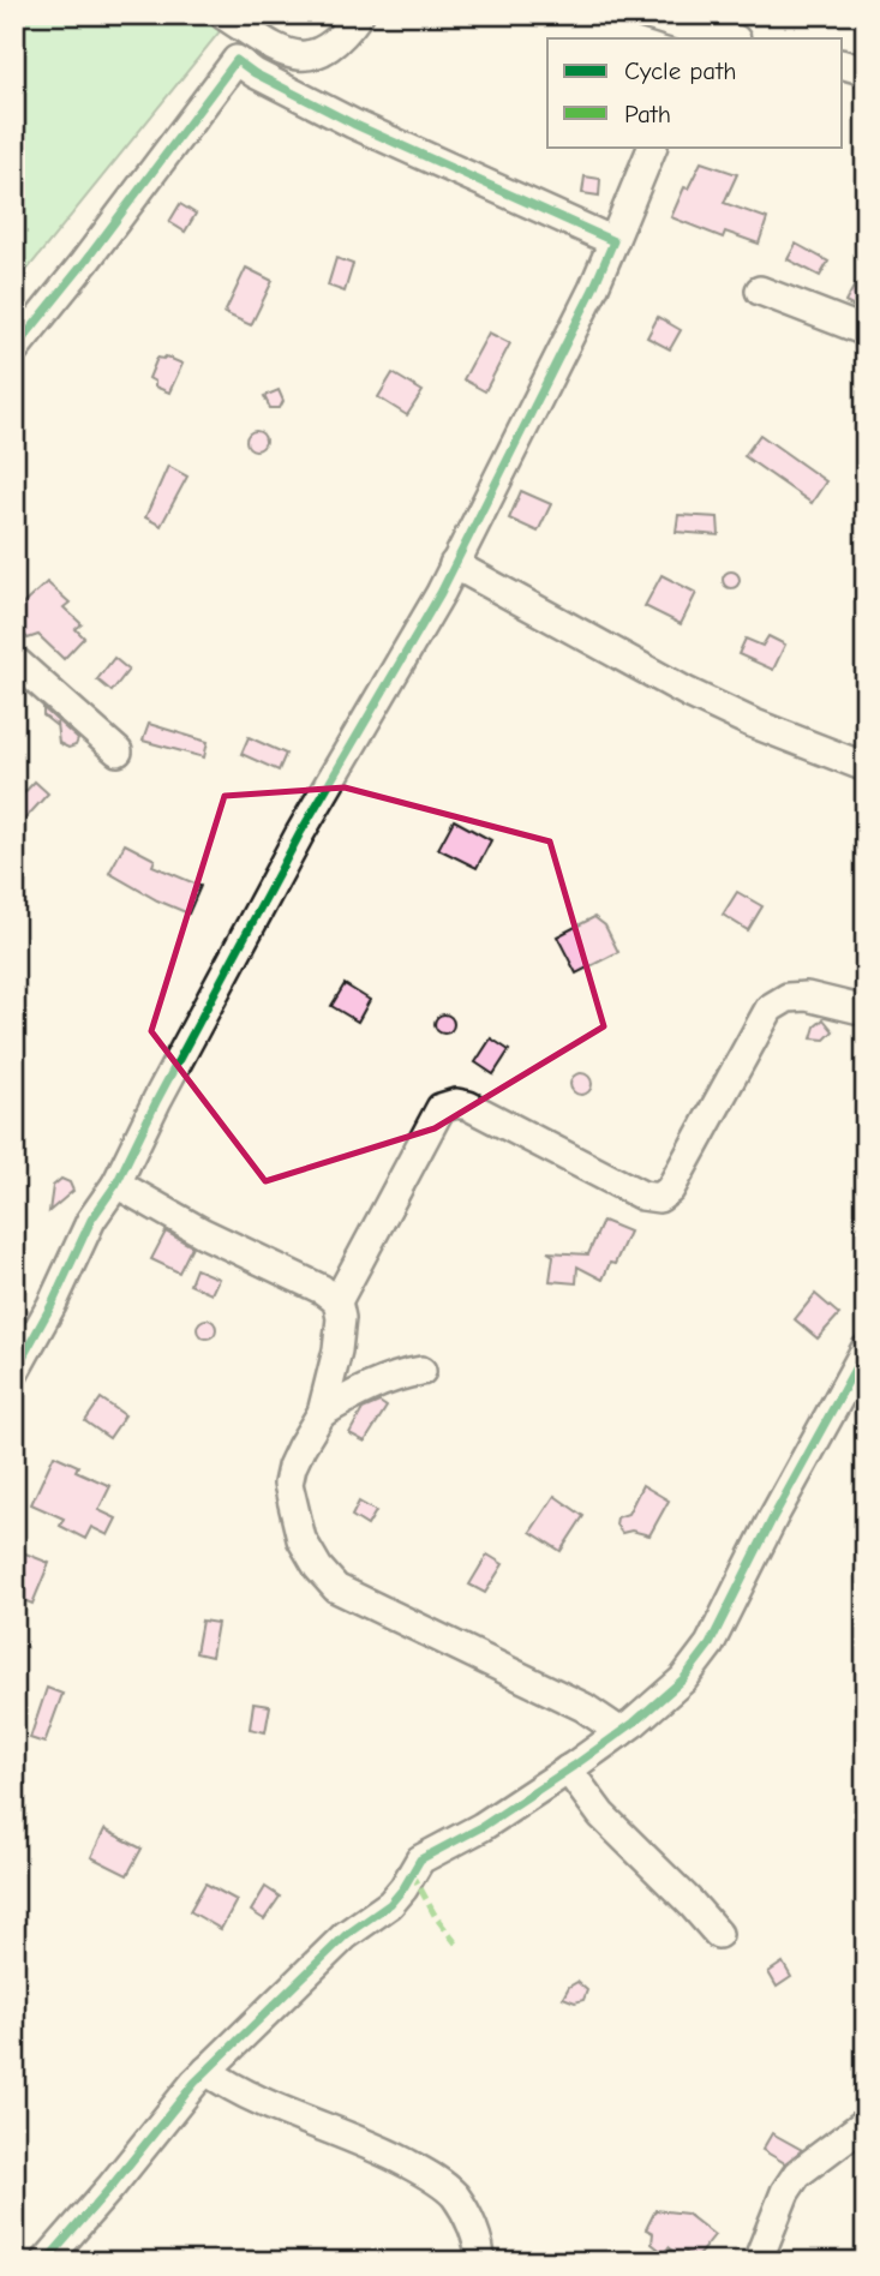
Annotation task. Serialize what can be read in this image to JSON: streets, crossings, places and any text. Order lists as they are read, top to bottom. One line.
{"legend":["Cycle path","Path"]}
